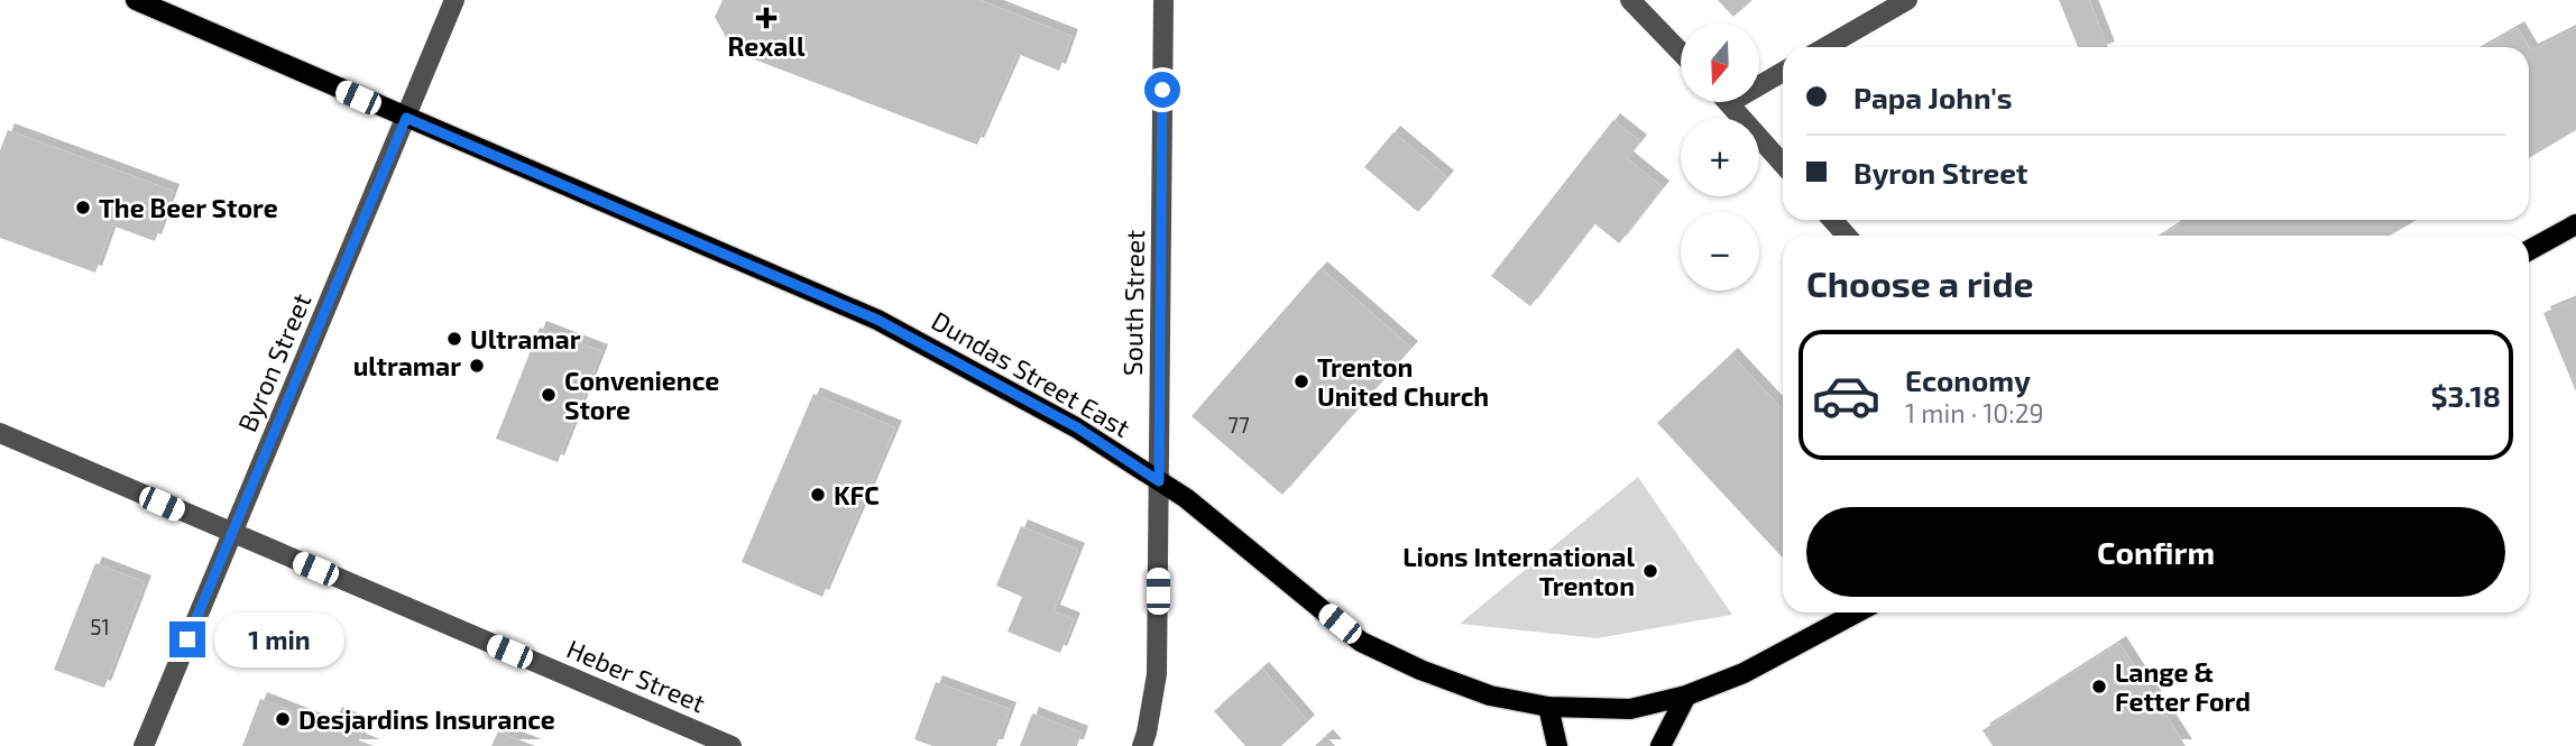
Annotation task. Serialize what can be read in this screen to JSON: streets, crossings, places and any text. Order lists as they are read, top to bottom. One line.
{"streets":{"main road":["Dundas Street East"],"street":["South Street","Byron Street","Heber Street"]},"crossings":[["South Street","Dundas Street East"],["Byron Street","Dundas Street East"],["Byron Street","Heber Street"]],"places":{"health":["Rexall"],"other":["The Beer Store","Ultramar","ultramar","Trenton United Church","Convenience Store","KFC","Lions International Trenton","Lange & Fetter Ford","Desjardins Insurance"]},"house_numbers":["77","51"],"north":"bottom","page":{"map_buttons":["+","−"],"banner":["Papa John's","Byron Street"],"heading":"Choose a ride","list":[{"name":"Economy","note":"1 min · 10:29","value":"$3.18"}],"buttons":"Confirm","bubble":"1 min"}}
